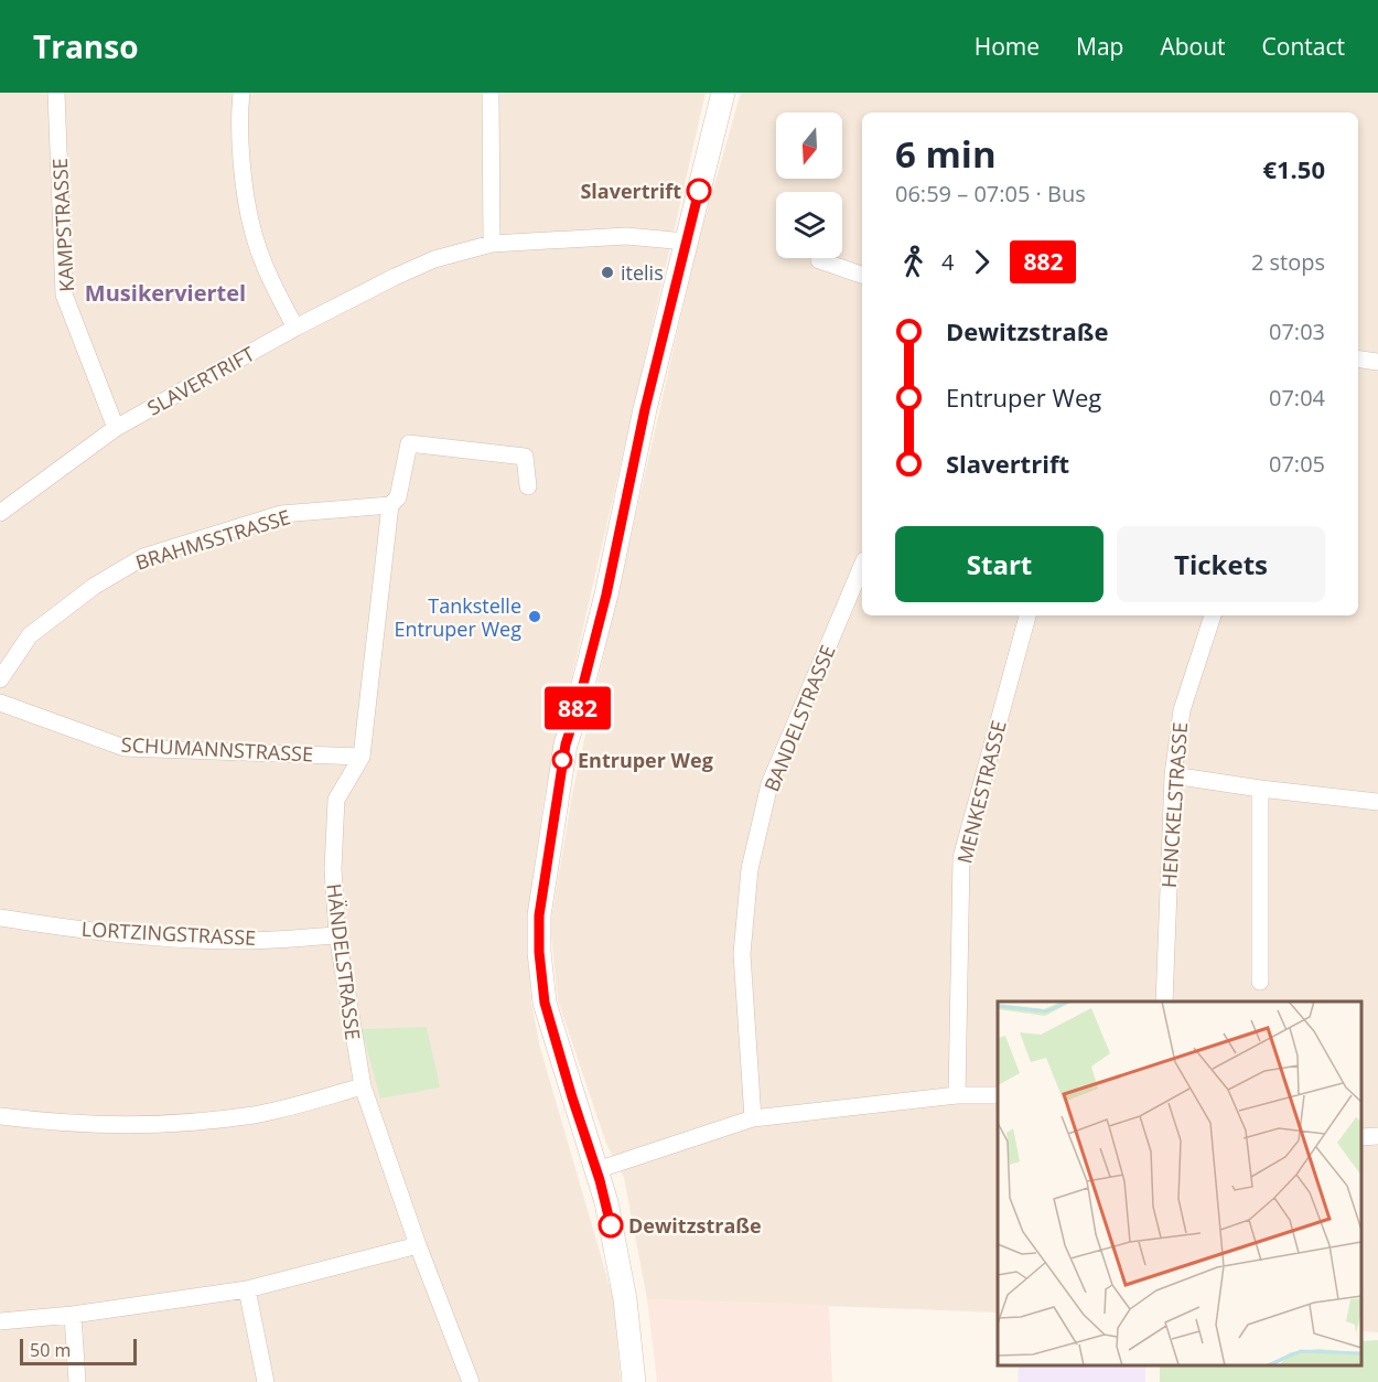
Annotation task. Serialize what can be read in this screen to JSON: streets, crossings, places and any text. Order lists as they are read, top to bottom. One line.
{"streets":{"street":["KAMPSTRASSE","SLAVERTRIFT","BRAHMSSTRASSE","BANDELSTRASSE","SCHUMANNSTRASSE","MENKESTRASSE","HENCKELSTRASSE","LORTZINGSTRASSE","HÄNDELSTRASSE"]},"crossings":[["KAMPSTRASSE","SLAVERTRIFT"],["BRAHMSSTRASSE","HÄNDELSTRASSE"],["SCHUMANNSTRASSE","HÄNDELSTRASSE"],["LORTZINGSTRASSE","HÄNDELSTRASSE"]],"districts":["Musikerviertel"],"places":["Slavertrift","itelis","Tankstelle Entruper Weg","Entruper Weg","Dewitzstraße"],"lines":["bus line 882"],"scale_bar":"50 m","north":"bottom","page":{"header":"Transo","nav":["Home","Map","About","Contact"],"on_map":"882","heading":["6 min","06:59 – 07:05 · Bus","€1.50"],"legs":["4","882","2 stops"],"list":[{"name":"Dewitzstraße","value":"07:03"},{"name":"Entruper Weg","value":"07:04"},{"name":"Slavertrift","value":"07:05"}],"buttons":["Start","Tickets"],"scale":"50 m"}}
